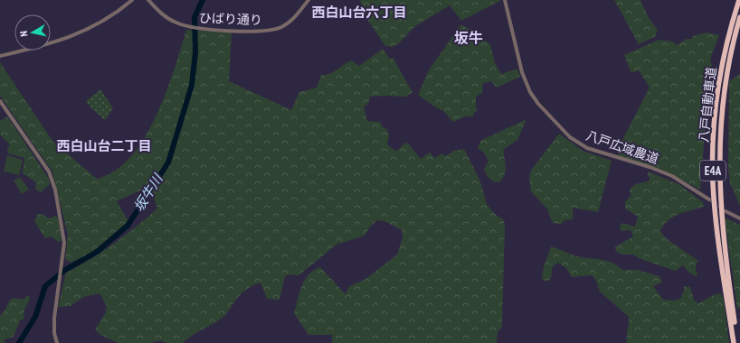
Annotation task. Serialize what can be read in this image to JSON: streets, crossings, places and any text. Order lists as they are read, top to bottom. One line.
{"streets":{"highway":["八戸自動車道","E4A"],"street":["ひばり通り","八戸広域農道"]},"districts":["西白山台六丁目","坂牛","西白山台二丁目"],"water":["坂牛川"],"north":"left"}
